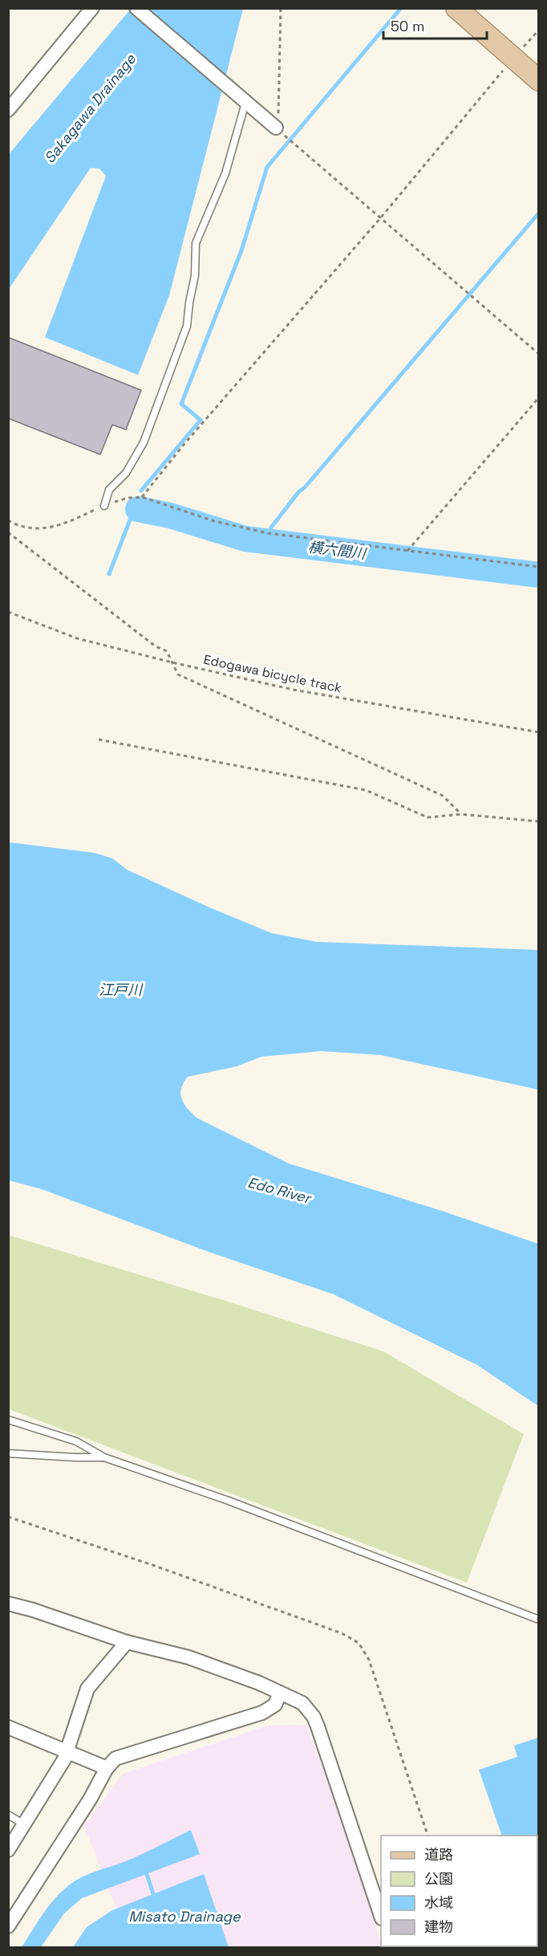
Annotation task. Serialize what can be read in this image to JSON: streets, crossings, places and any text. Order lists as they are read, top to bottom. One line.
{"streets":{"path":["Edogawa bicycle track"]},"water":["Sakagawa Drainage","横六間川","江戸川","Edo River","Misato Drainage"],"legend":["道路","公園","水域","建物"],"scale_bar":"50 m"}
